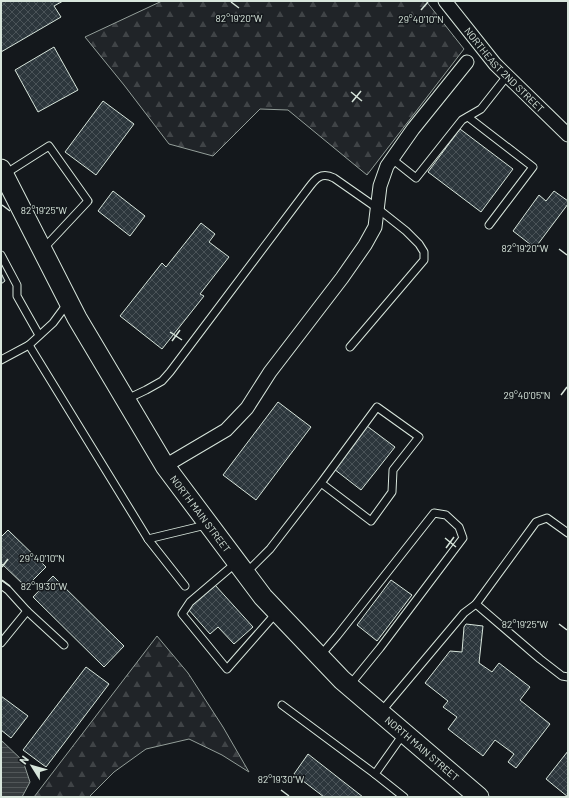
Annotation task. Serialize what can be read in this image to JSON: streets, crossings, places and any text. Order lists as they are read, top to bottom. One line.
{"streets":{"main road":["NORTH MAIN STREET"],"street":["NORTHEAST 2ND STREET"]},"north":"top left","coordinates":["82°19'20\"W","29°40'10\"N","82°19'25\"W","29°40'05\"N","82°19'30\"W"]}
